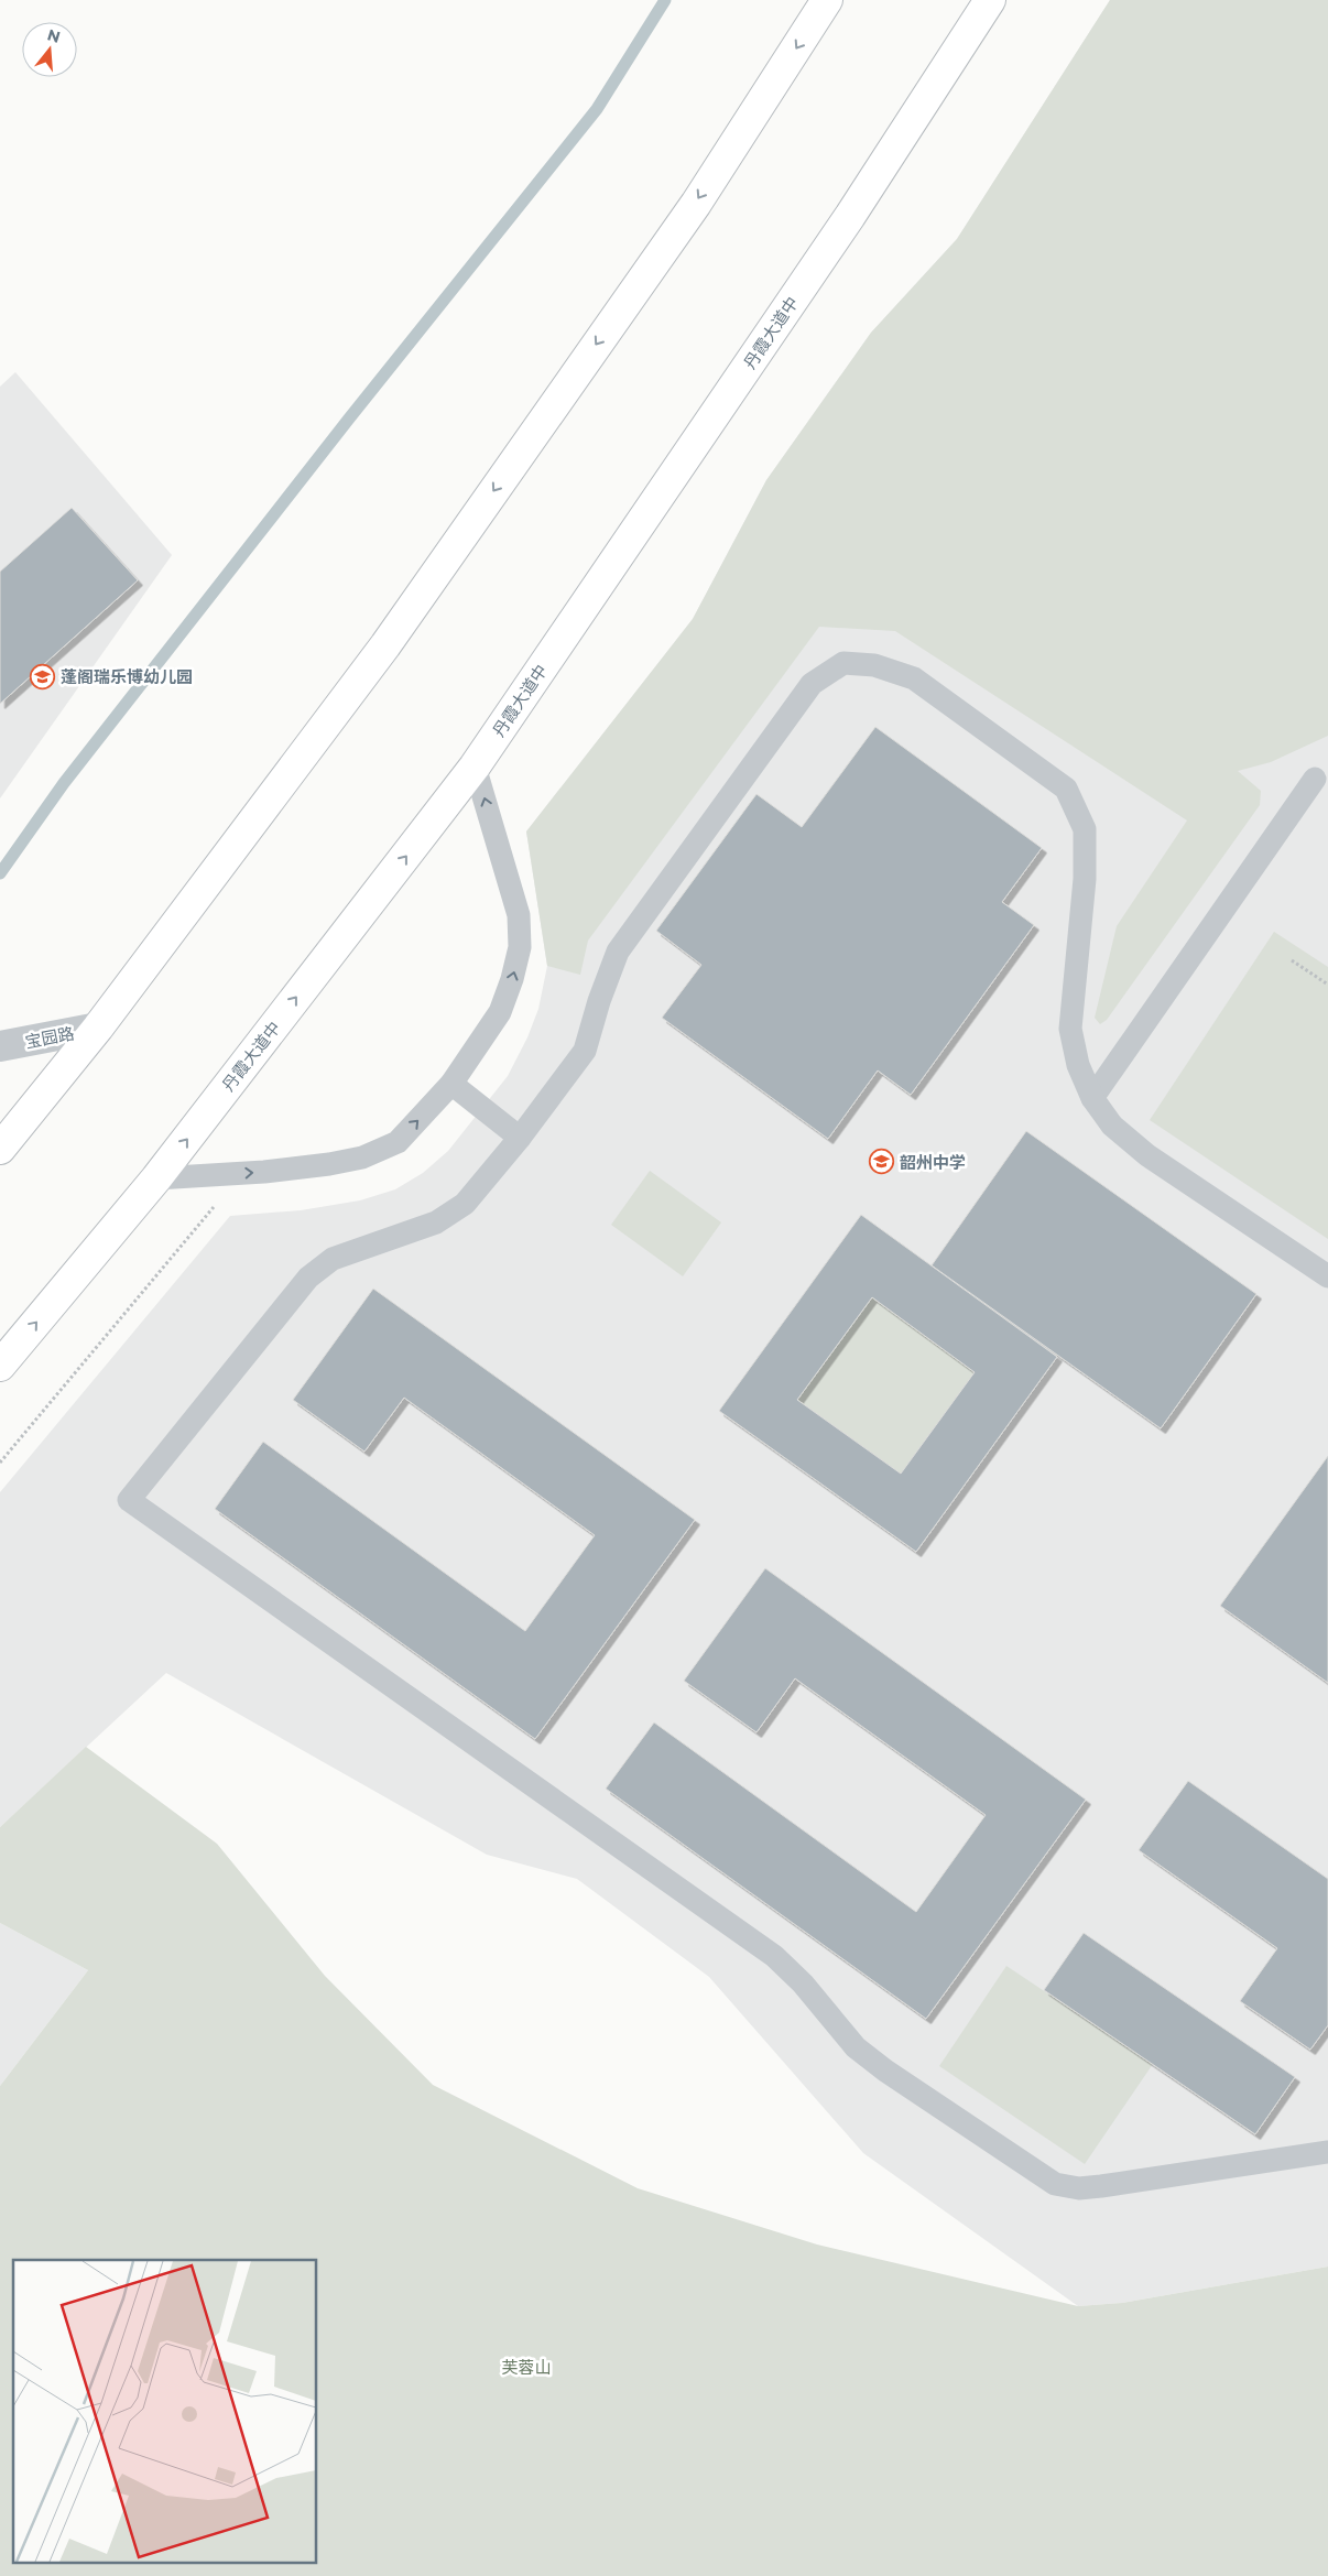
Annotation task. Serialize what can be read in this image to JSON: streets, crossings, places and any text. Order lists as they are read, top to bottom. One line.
{"streets":{"main road":["丹霞大道中"],"street":["宝园路"]},"parks":["芙蓉山"],"places":{"school or university":["蓬阁瑞乐博幼儿园","韶州中学"]},"north":"top"}
